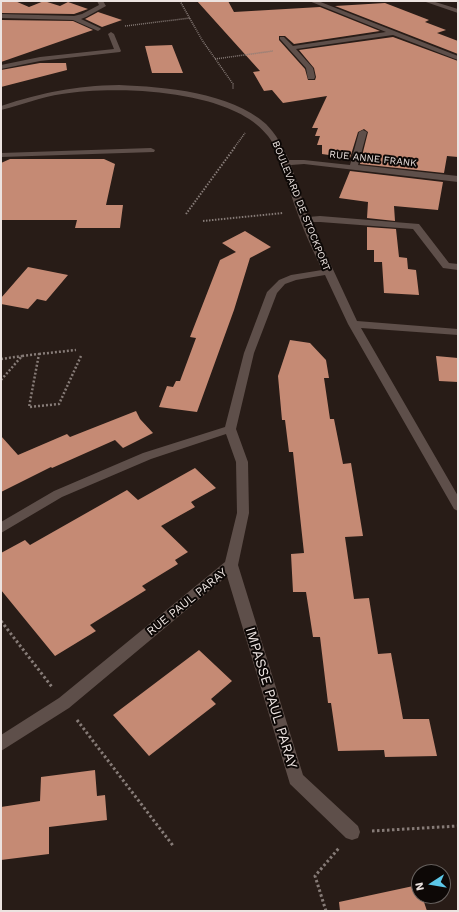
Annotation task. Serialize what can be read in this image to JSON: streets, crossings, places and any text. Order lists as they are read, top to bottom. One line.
{"streets":{"street":["RUE ANNE FRANK","BOULEVARD DE STOCKPORT","RUE PAUL PARAY","IMPASSE PAUL PARAY"]},"crossings":[["RUE ANNE FRANK","BOULEVARD DE STOCKPORT"],["RUE PAUL PARAY","IMPASSE PAUL PARAY"]],"north":"left"}
